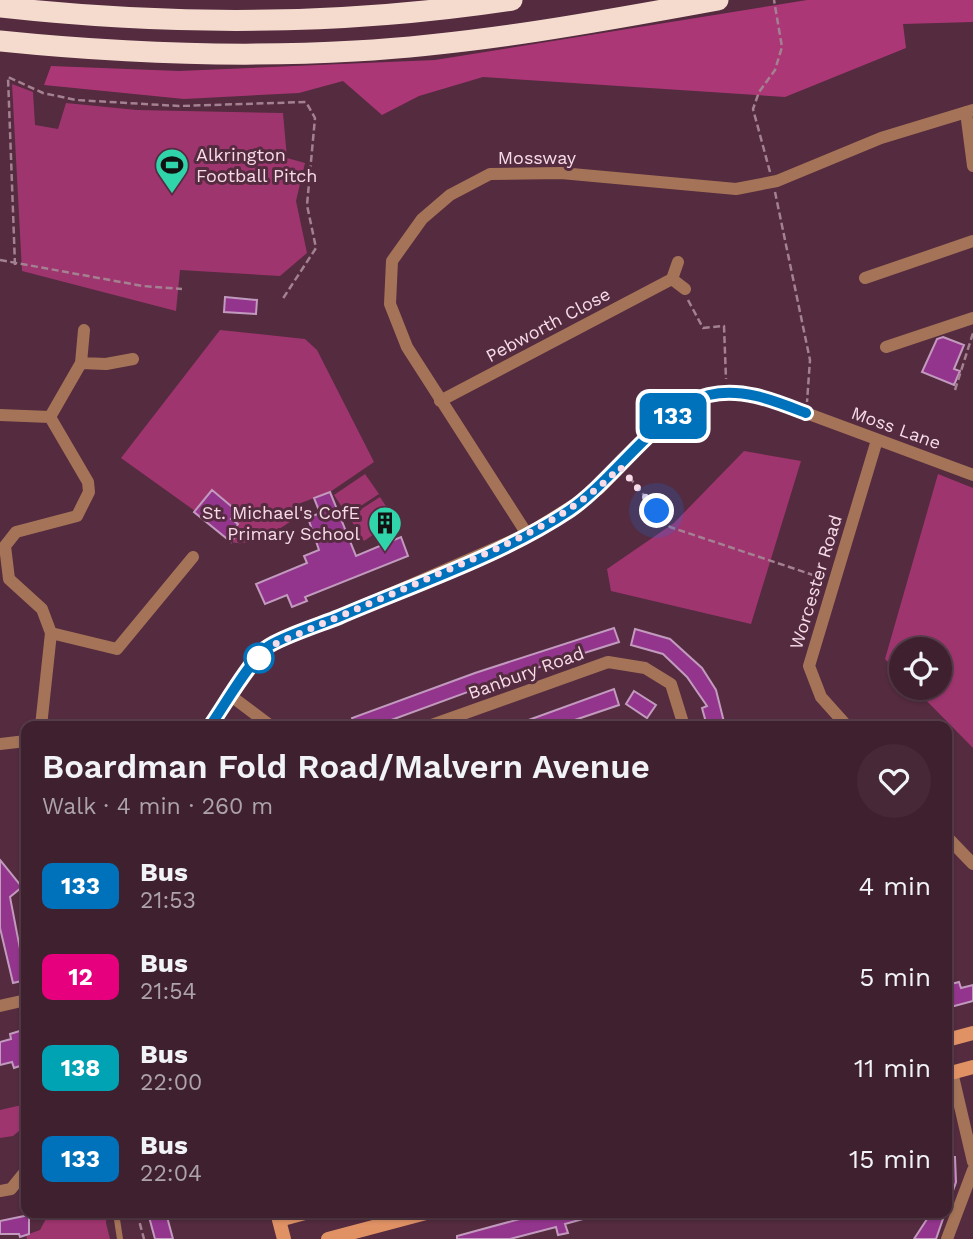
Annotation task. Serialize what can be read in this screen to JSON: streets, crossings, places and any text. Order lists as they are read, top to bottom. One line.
{"streets":{"street":["Mossway","Pebworth Close","Moss Lane","Worcester Road","Banbury Road"]},"crossings":[["Mossway","Pebworth Close"],["Moss Lane","Worcester Road"]],"places":{"sports":["Alkrington Football Pitch"],"building":["St. Michael's CofE Primary School"]},"lines":["bus line 133"],"page":{"on_map":"133","heading":["Boardman Fold Road/Malvern Avenue","Walk · 4 min · 260 m"],"list":[{"mark":"133","name":"Bus","note":"21:53","value":"4 min"},{"mark":"12","name":"Bus","note":"21:54","value":"5 min"},{"mark":"138","name":"Bus","note":"22:00","value":"11 min"},{"mark":"133","name":"Bus","note":"22:04","value":"15 min"}]}}
